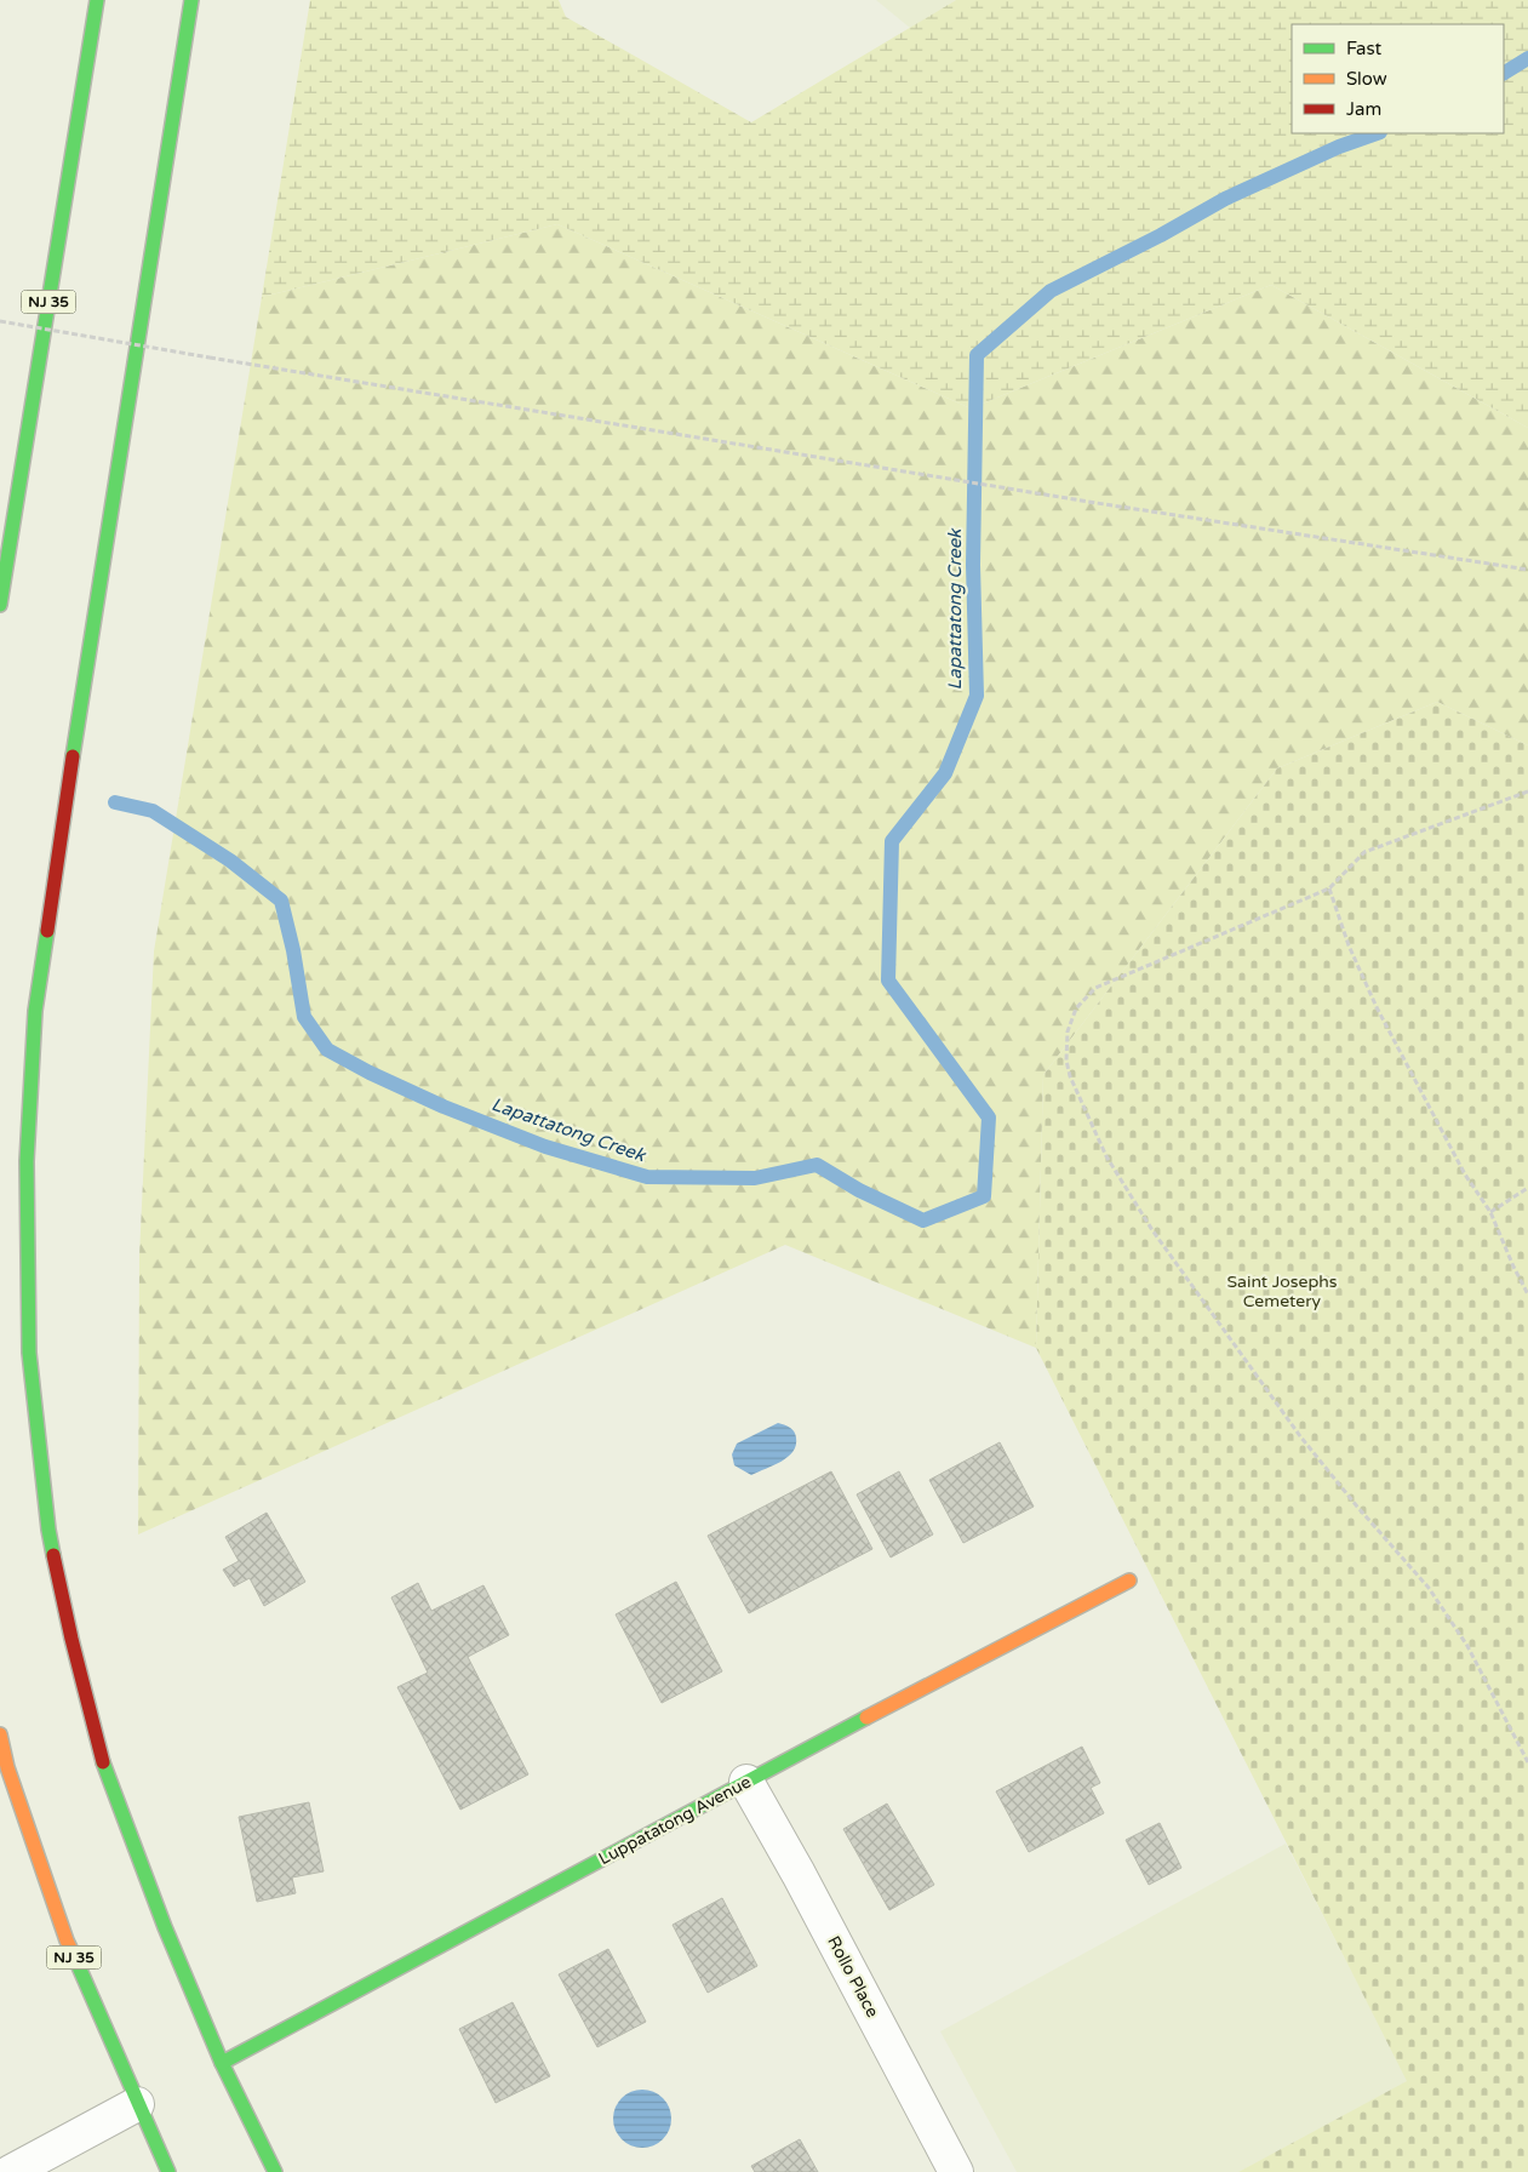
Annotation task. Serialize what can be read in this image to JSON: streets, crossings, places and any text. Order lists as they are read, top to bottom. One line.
{"streets":{"main road":["NJ 35","Luppatatong Avenue"],"street":["Rollo Place"]},"crossings":[["Luppatatong Avenue","Rollo Place"]],"water":["Lapattatong Creek"],"parks":["Saint Josephs Cemetery"],"legend":["Fast","Slow","Jam"]}
